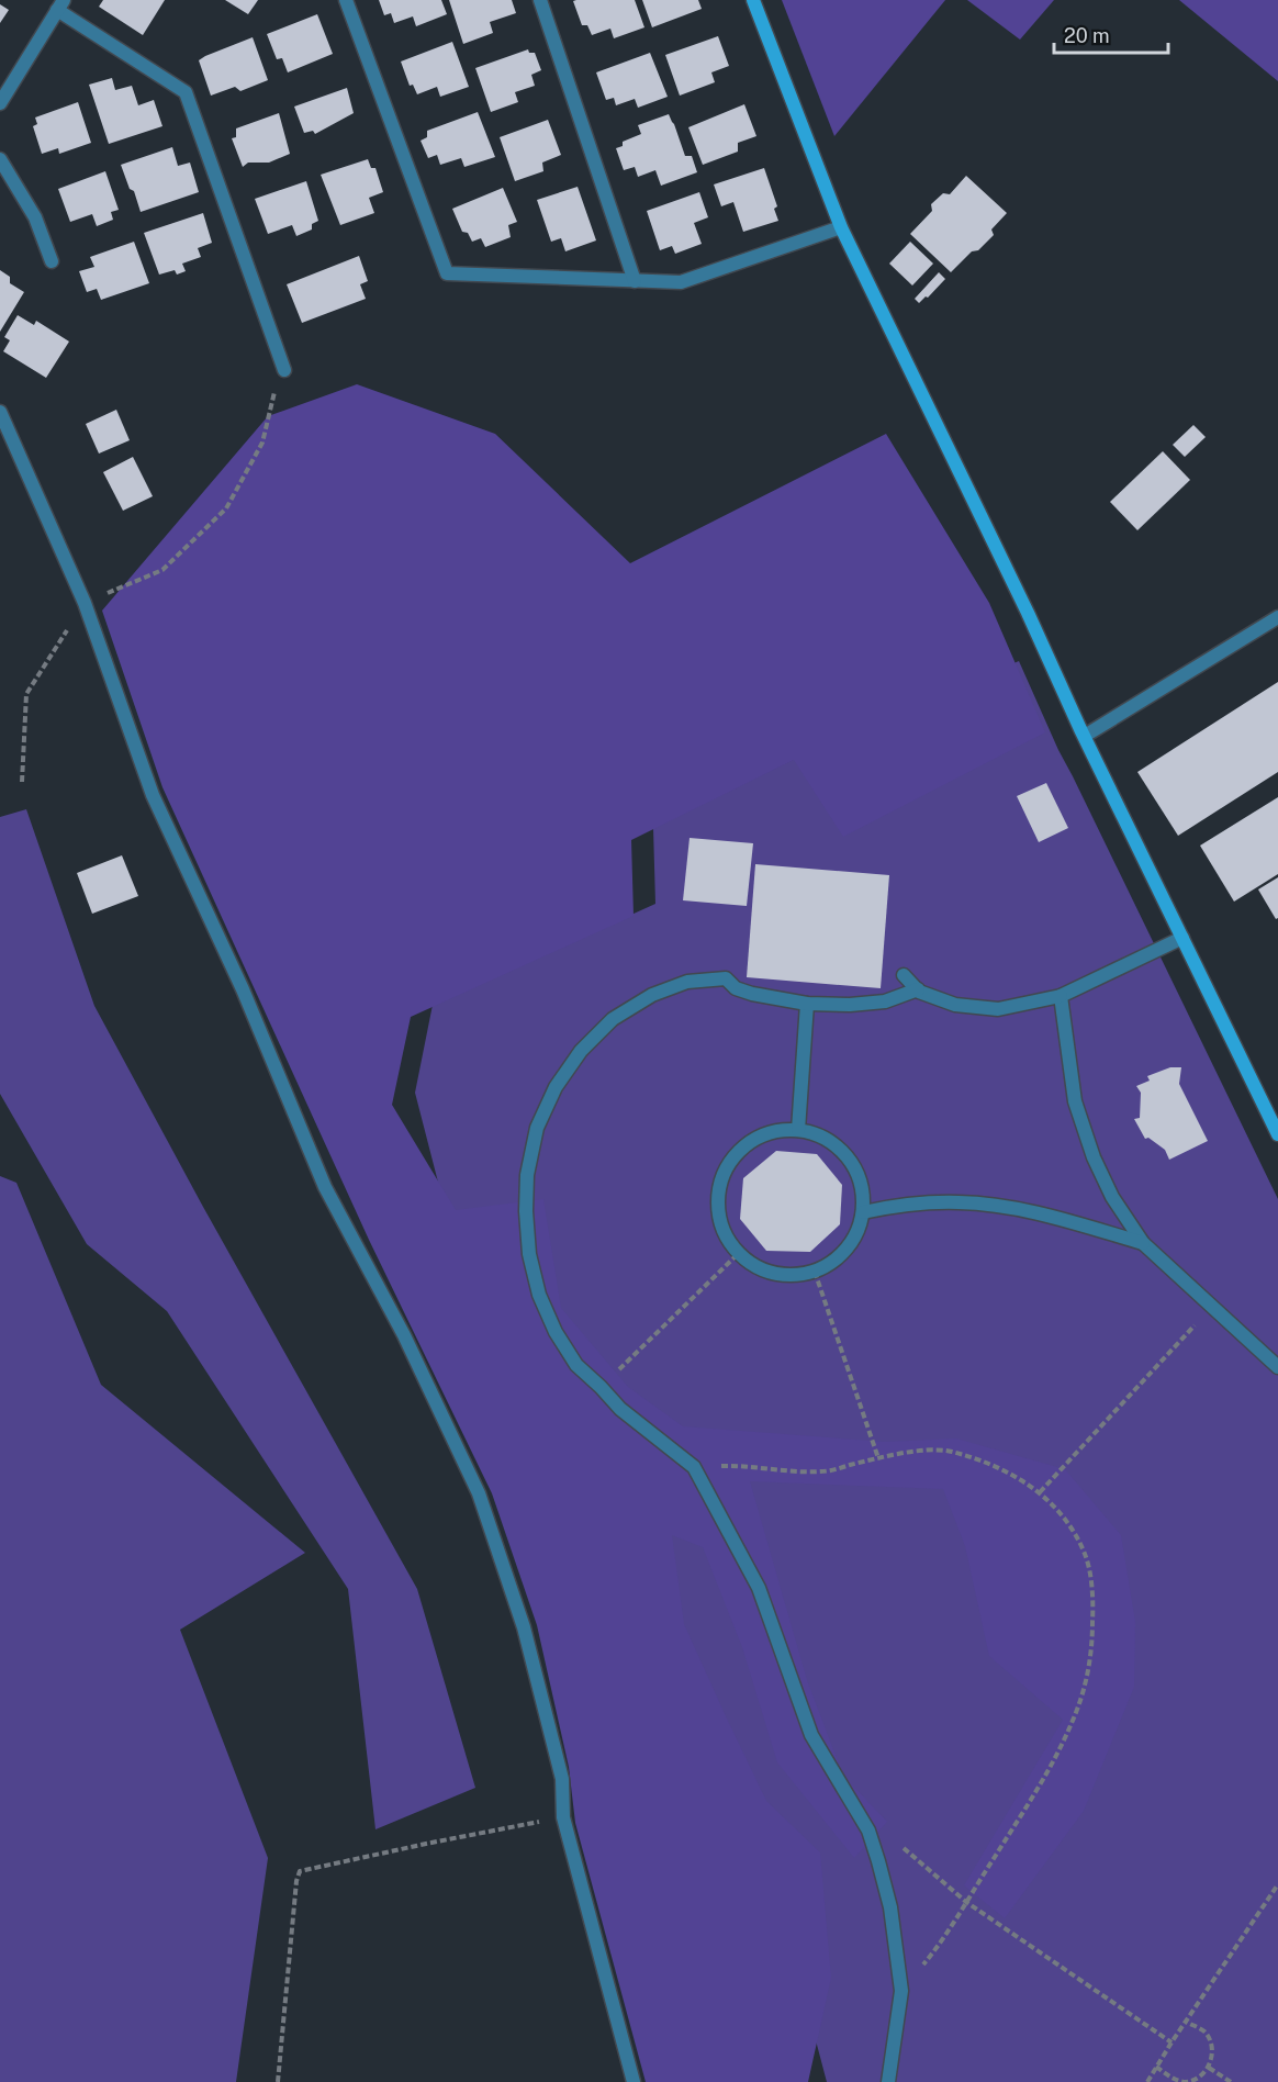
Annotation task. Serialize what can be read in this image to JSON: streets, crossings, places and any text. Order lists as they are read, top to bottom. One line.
{"scale_bar":"20 m"}
